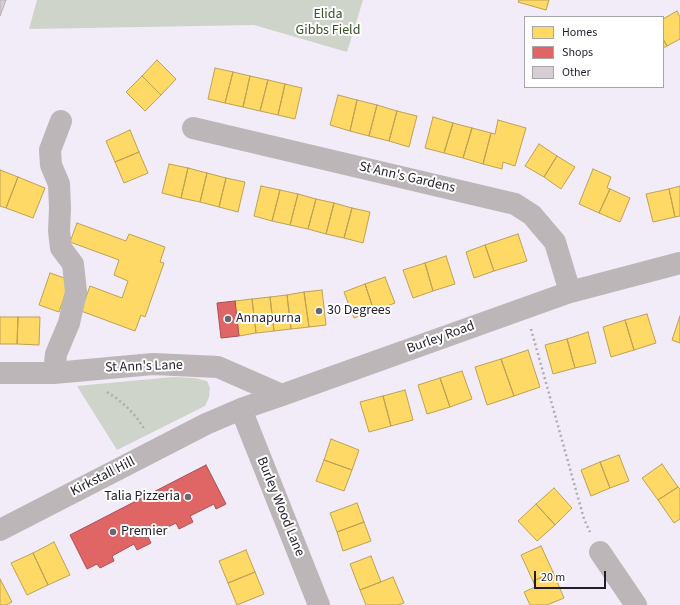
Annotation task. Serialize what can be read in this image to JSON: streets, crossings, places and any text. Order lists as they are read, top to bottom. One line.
{"streets":{"street":["St Ann's Gardens","Burley Road","St Ann's Lane","Kirkstall Hill","Burley Wood Lane"]},"crossings":[["St Ann's Gardens","Burley Road"],["Burley Road","St Ann's Lane"],["Burley Road","Kirkstall Hill"],["Burley Road","Burley Wood Lane"]],"parks":["Elida Gibbs Field"],"places":["30 Degrees","Annapurna","Talia Pizzeria","Premier"],"legend":["Homes","Shops","Other"],"scale_bar":"20 m"}
